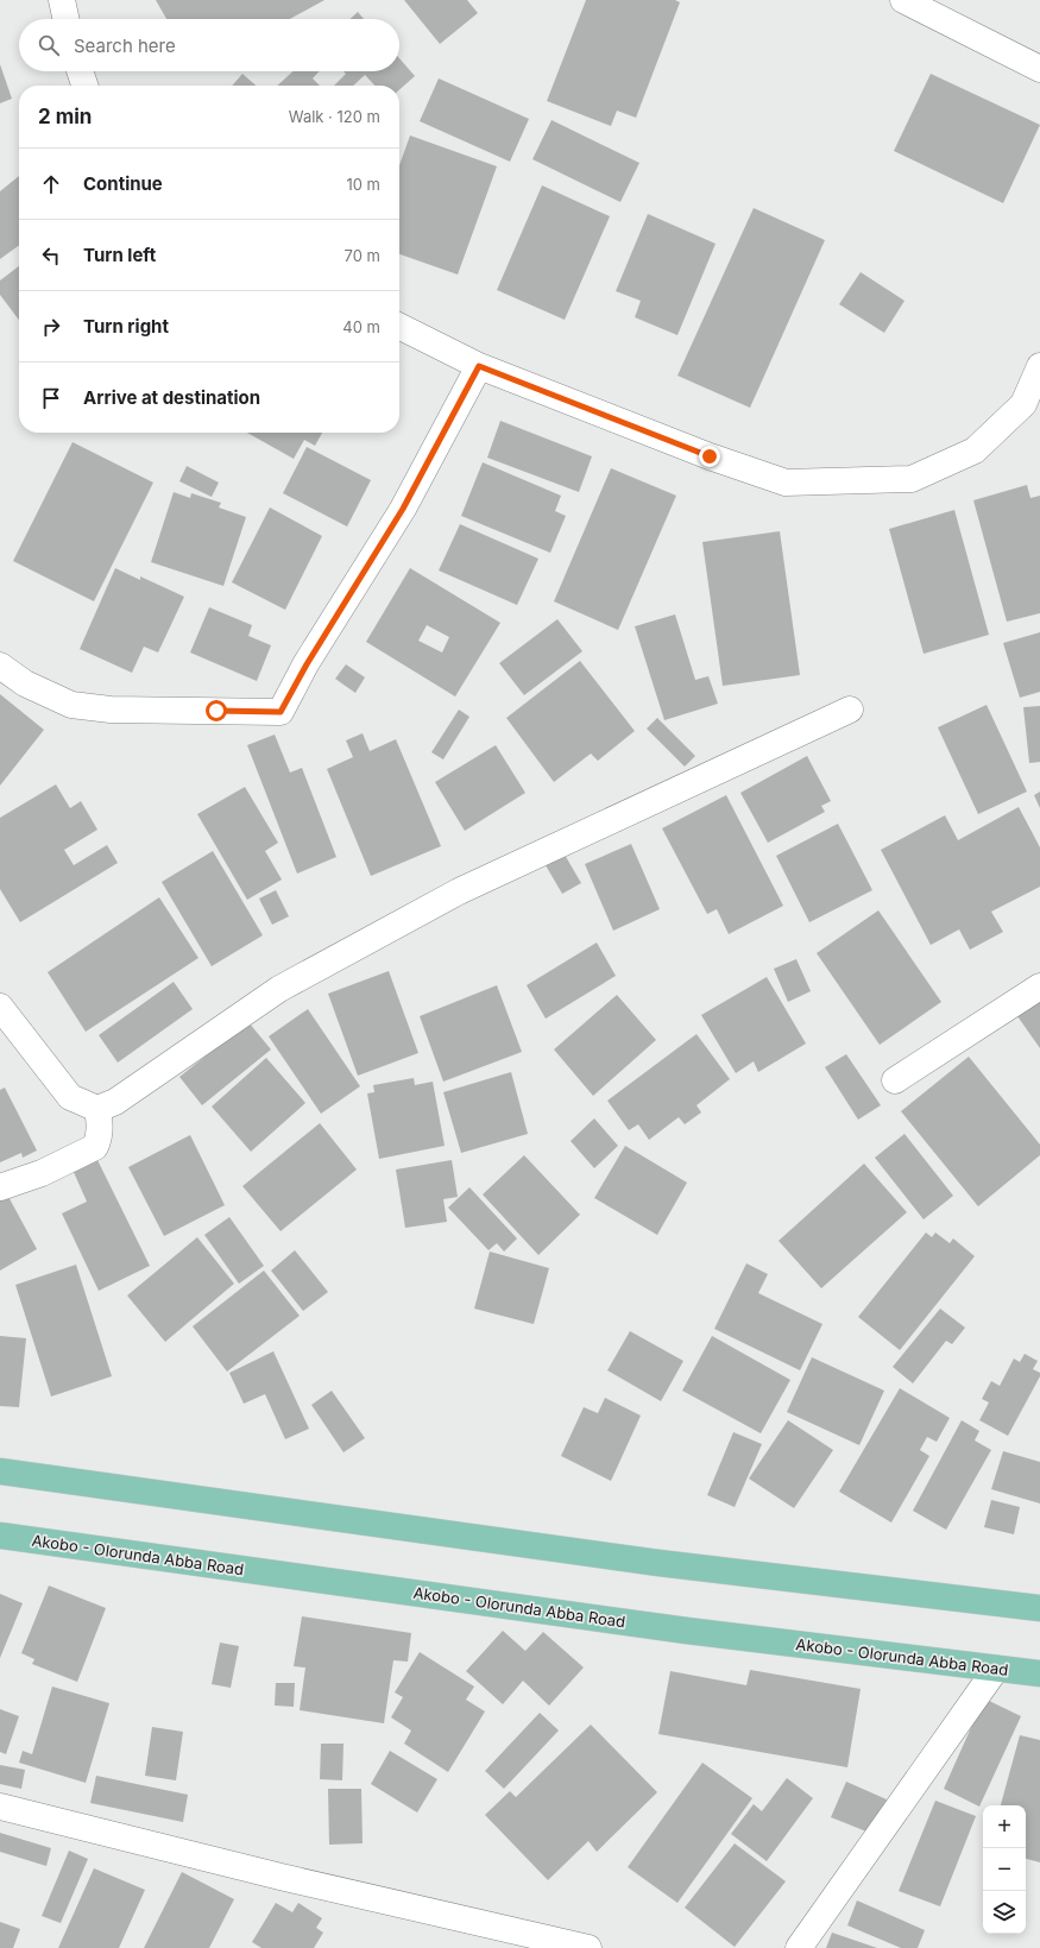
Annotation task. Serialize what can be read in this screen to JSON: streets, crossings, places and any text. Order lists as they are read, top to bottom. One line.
{"streets":{"main road":["Akobo - Olorunda Abba Road"]},"page":{"search":"Search here","heading":["2 min","Walk · 120 m"],"list":[["Continue","10 m"],["Turn left","70 m"],["Turn right","40 m"],"Arrive at destination"],"map_buttons":["+","−"]}}
